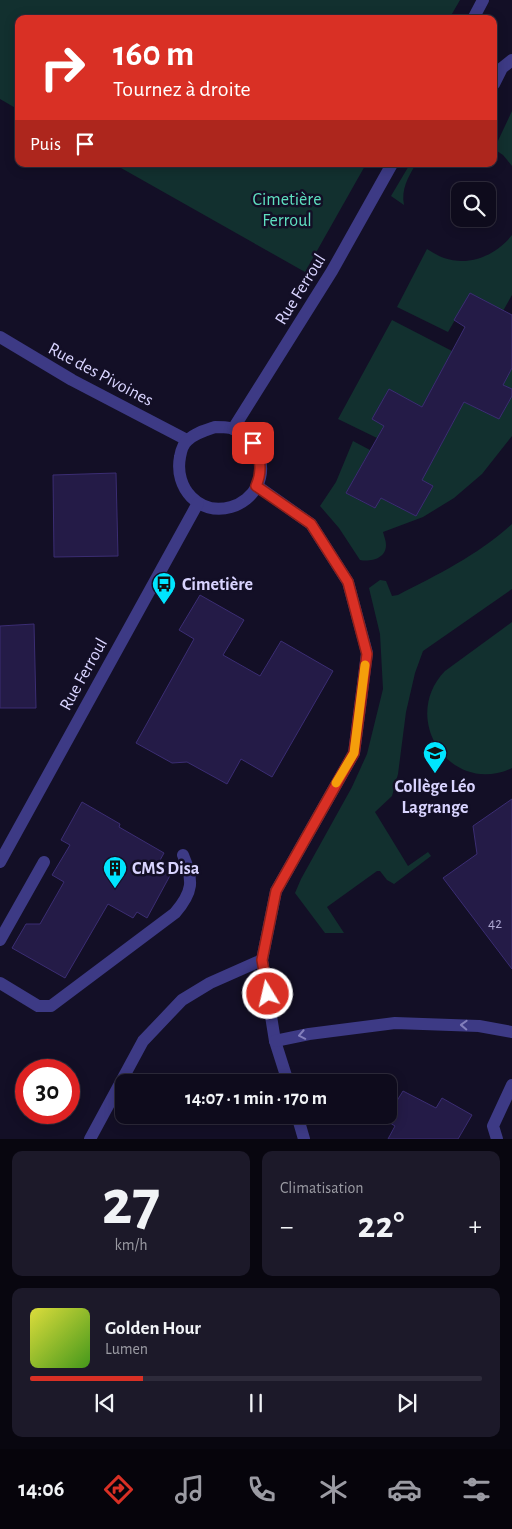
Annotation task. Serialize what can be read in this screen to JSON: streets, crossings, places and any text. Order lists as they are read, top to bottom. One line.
{"streets":{"street":["Rue Ferroul","Rue des Pivoines"]},"crossings":[["Rue Ferroul","Rue des Pivoines"]],"parks":["Cimetière Ferroul"],"places":{"bus stop":["Cimetière"],"school or university":["Collège Léo Lagrange"],"building":["CMS Disa"]},"house_numbers":["42"],"page":{"turn":["160 m","Tournez à droite"],"then":"Puis","limit":"30","trip":"14:07 · 1 min · 170 m","tile":[["27","km/h"],"Climatisation"],"heat":["−","22°","+"],"song":["Golden Hour","Lumen"],"tabs":"14:06"}}
